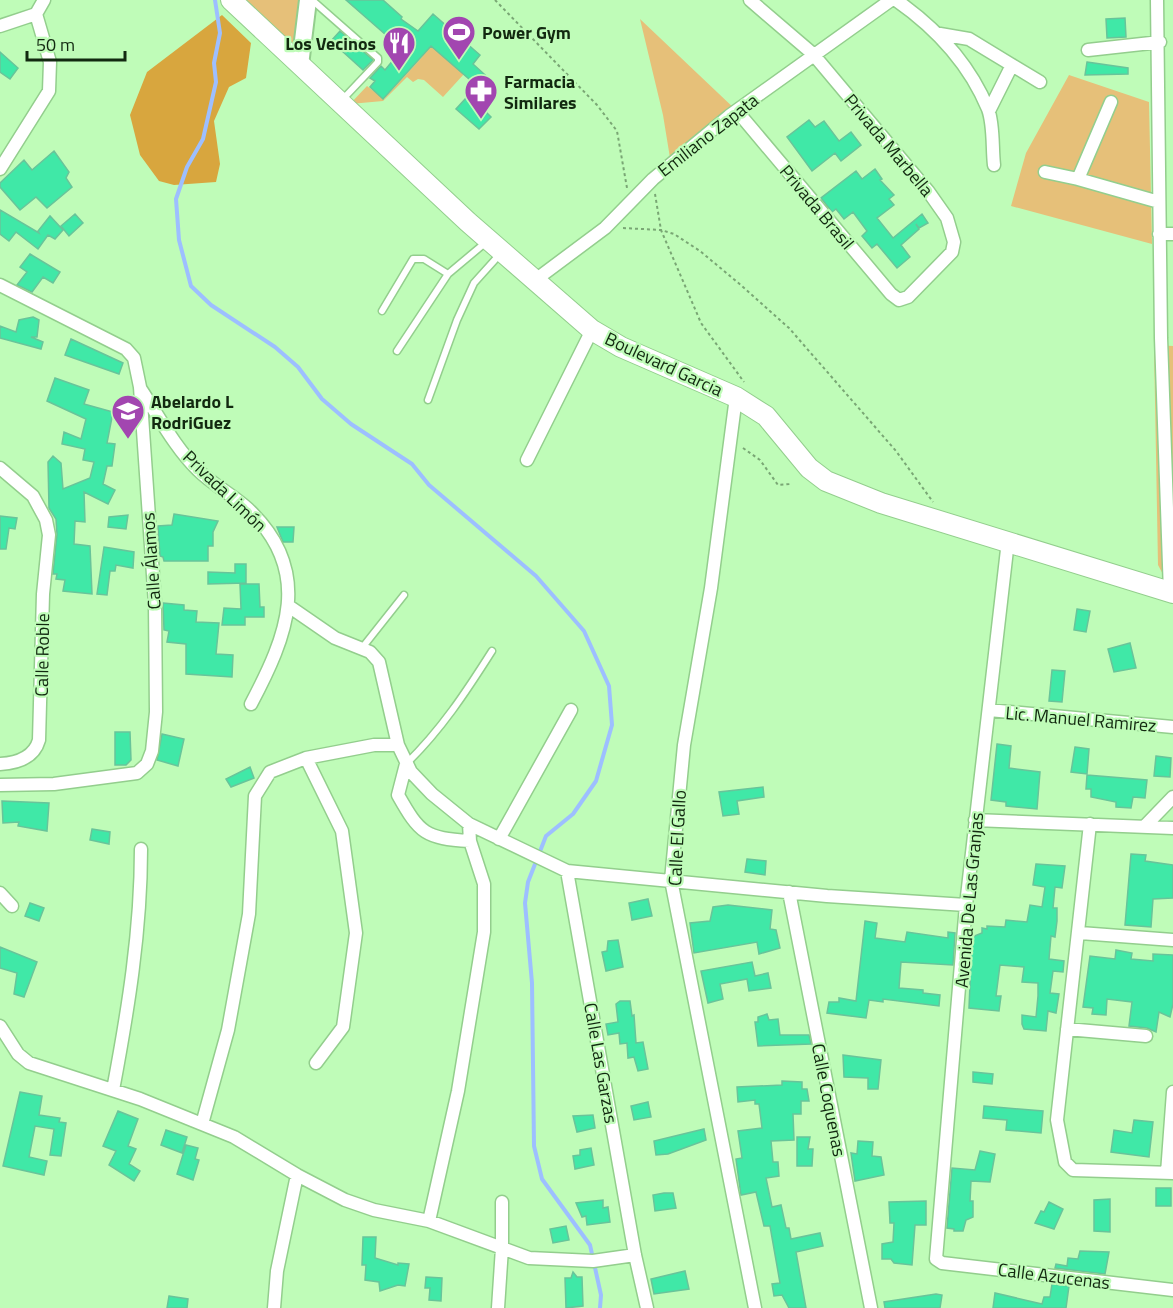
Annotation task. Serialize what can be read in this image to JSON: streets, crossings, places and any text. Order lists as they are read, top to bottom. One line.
{"streets":{"main road":["Boulevard Garcia"],"street":["Emiliano Zapata","Privada Marbella","Privada Brasil","Privada Limón","Calle Álamos","Calle Roble","Lic. Manuel Ramirez","Calle El Gallo","Avenida De Las Granjas","Calle Las Garzas","Calle Coquenas","Calle Azucenas"]},"crossings":[["Emiliano Zapata","Privada Marbella"],["Emiliano Zapata","Privada Brasil"],["Emiliano Zapata","Boulevard Garcia"],["Privada Marbella","Privada Brasil"],["Boulevard Garcia","Calle El Gallo"],["Boulevard Garcia","Avenida De Las Granjas"],["Privada Limón","Calle Álamos"],["Lic. Manuel Ramirez","Avenida De Las Granjas"],["Avenida De Las Granjas","Calle Azucenas"]],"places":{"sports":["Power Gym"],"restaurant":["Los Vecinos"],"pharmacy":["Farmacia Similares"],"school or university":["Abelardo L RodriGuez"]},"scale_bar":"50 m"}
